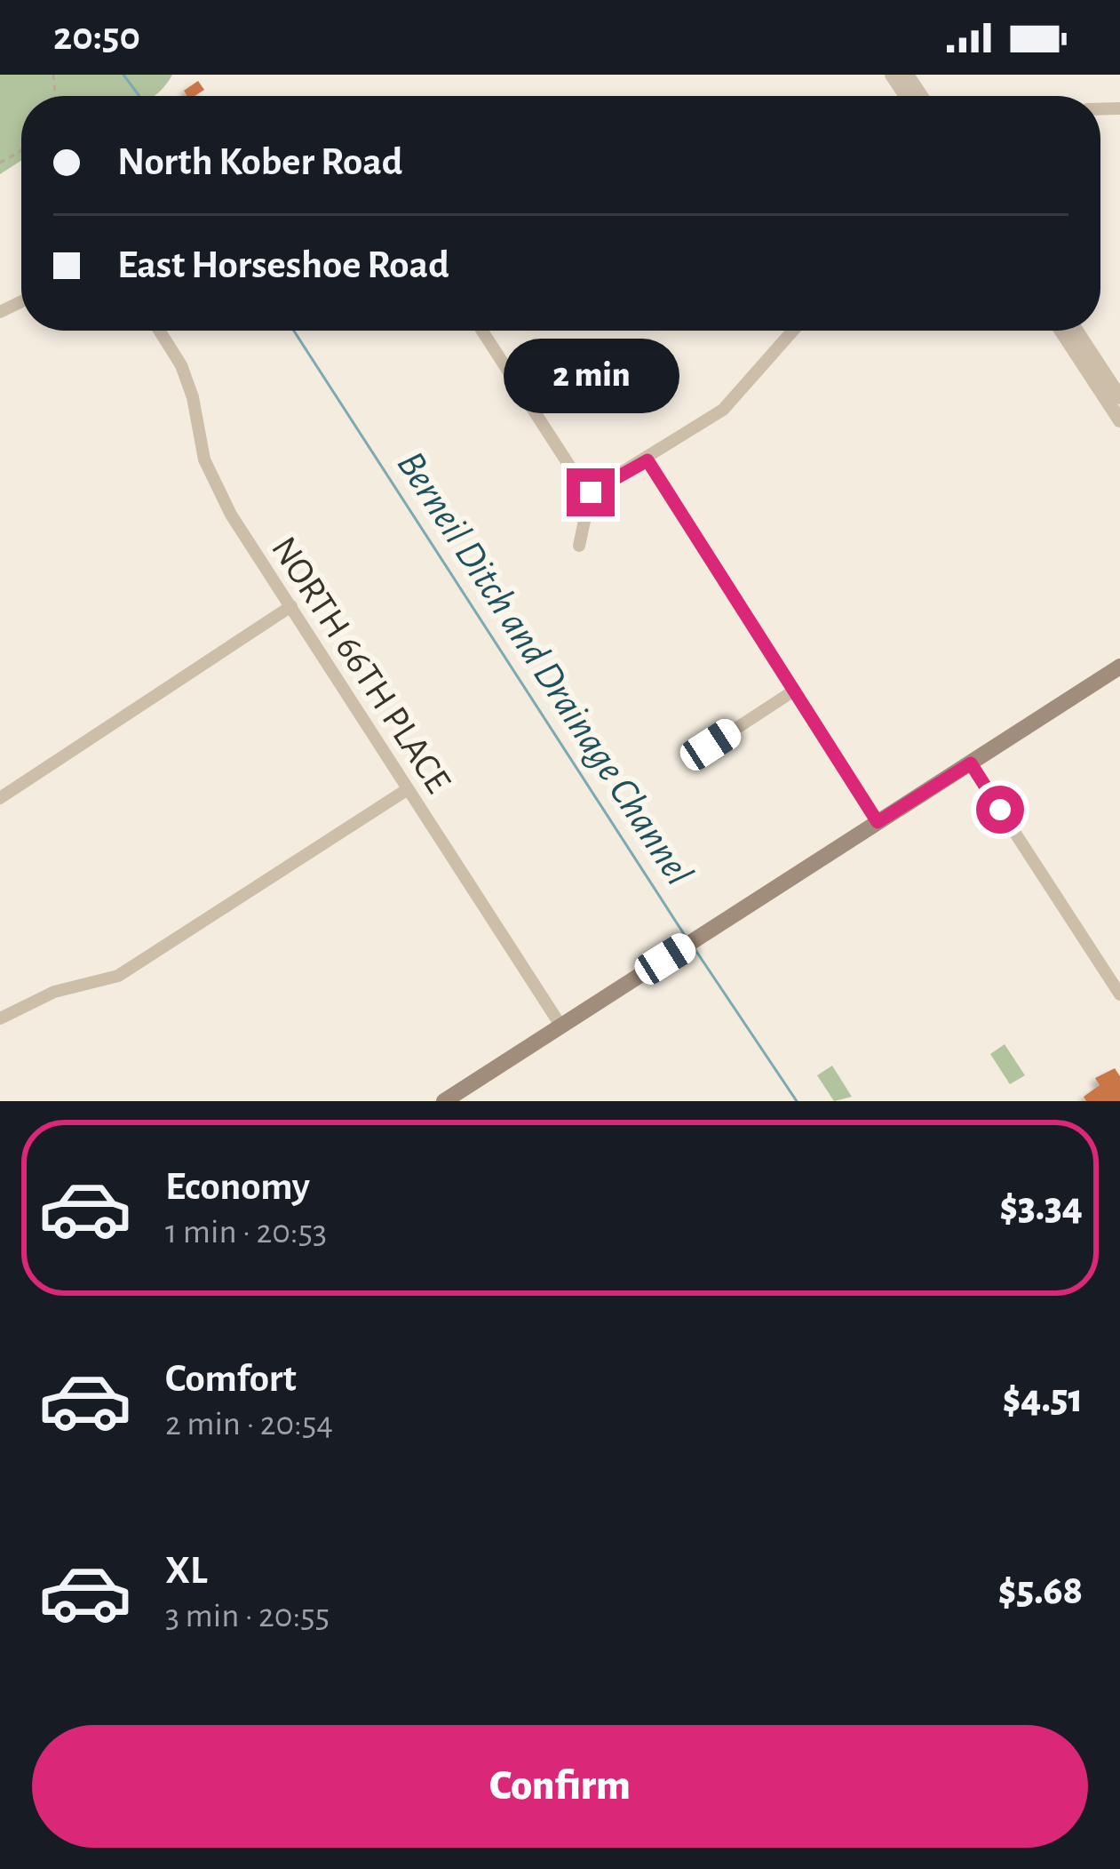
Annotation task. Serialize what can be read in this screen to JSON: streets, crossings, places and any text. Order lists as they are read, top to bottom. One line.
{"streets":{"street":["NORTH 66TH PLACE"]},"water":["Berneil Ditch and Drainage Channel"],"page":{"status":"20:50","banner":["North Kober Road","East Horseshoe Road"],"bubble":"2 min","list":[{"name":"Economy","note":"1 min · 20:53","value":"$3.34"},{"name":"Comfort","note":"2 min · 20:54","value":"$4.51"},{"name":"XL","note":"3 min · 20:55","value":"$5.68"}],"buttons":"Confirm"}}
